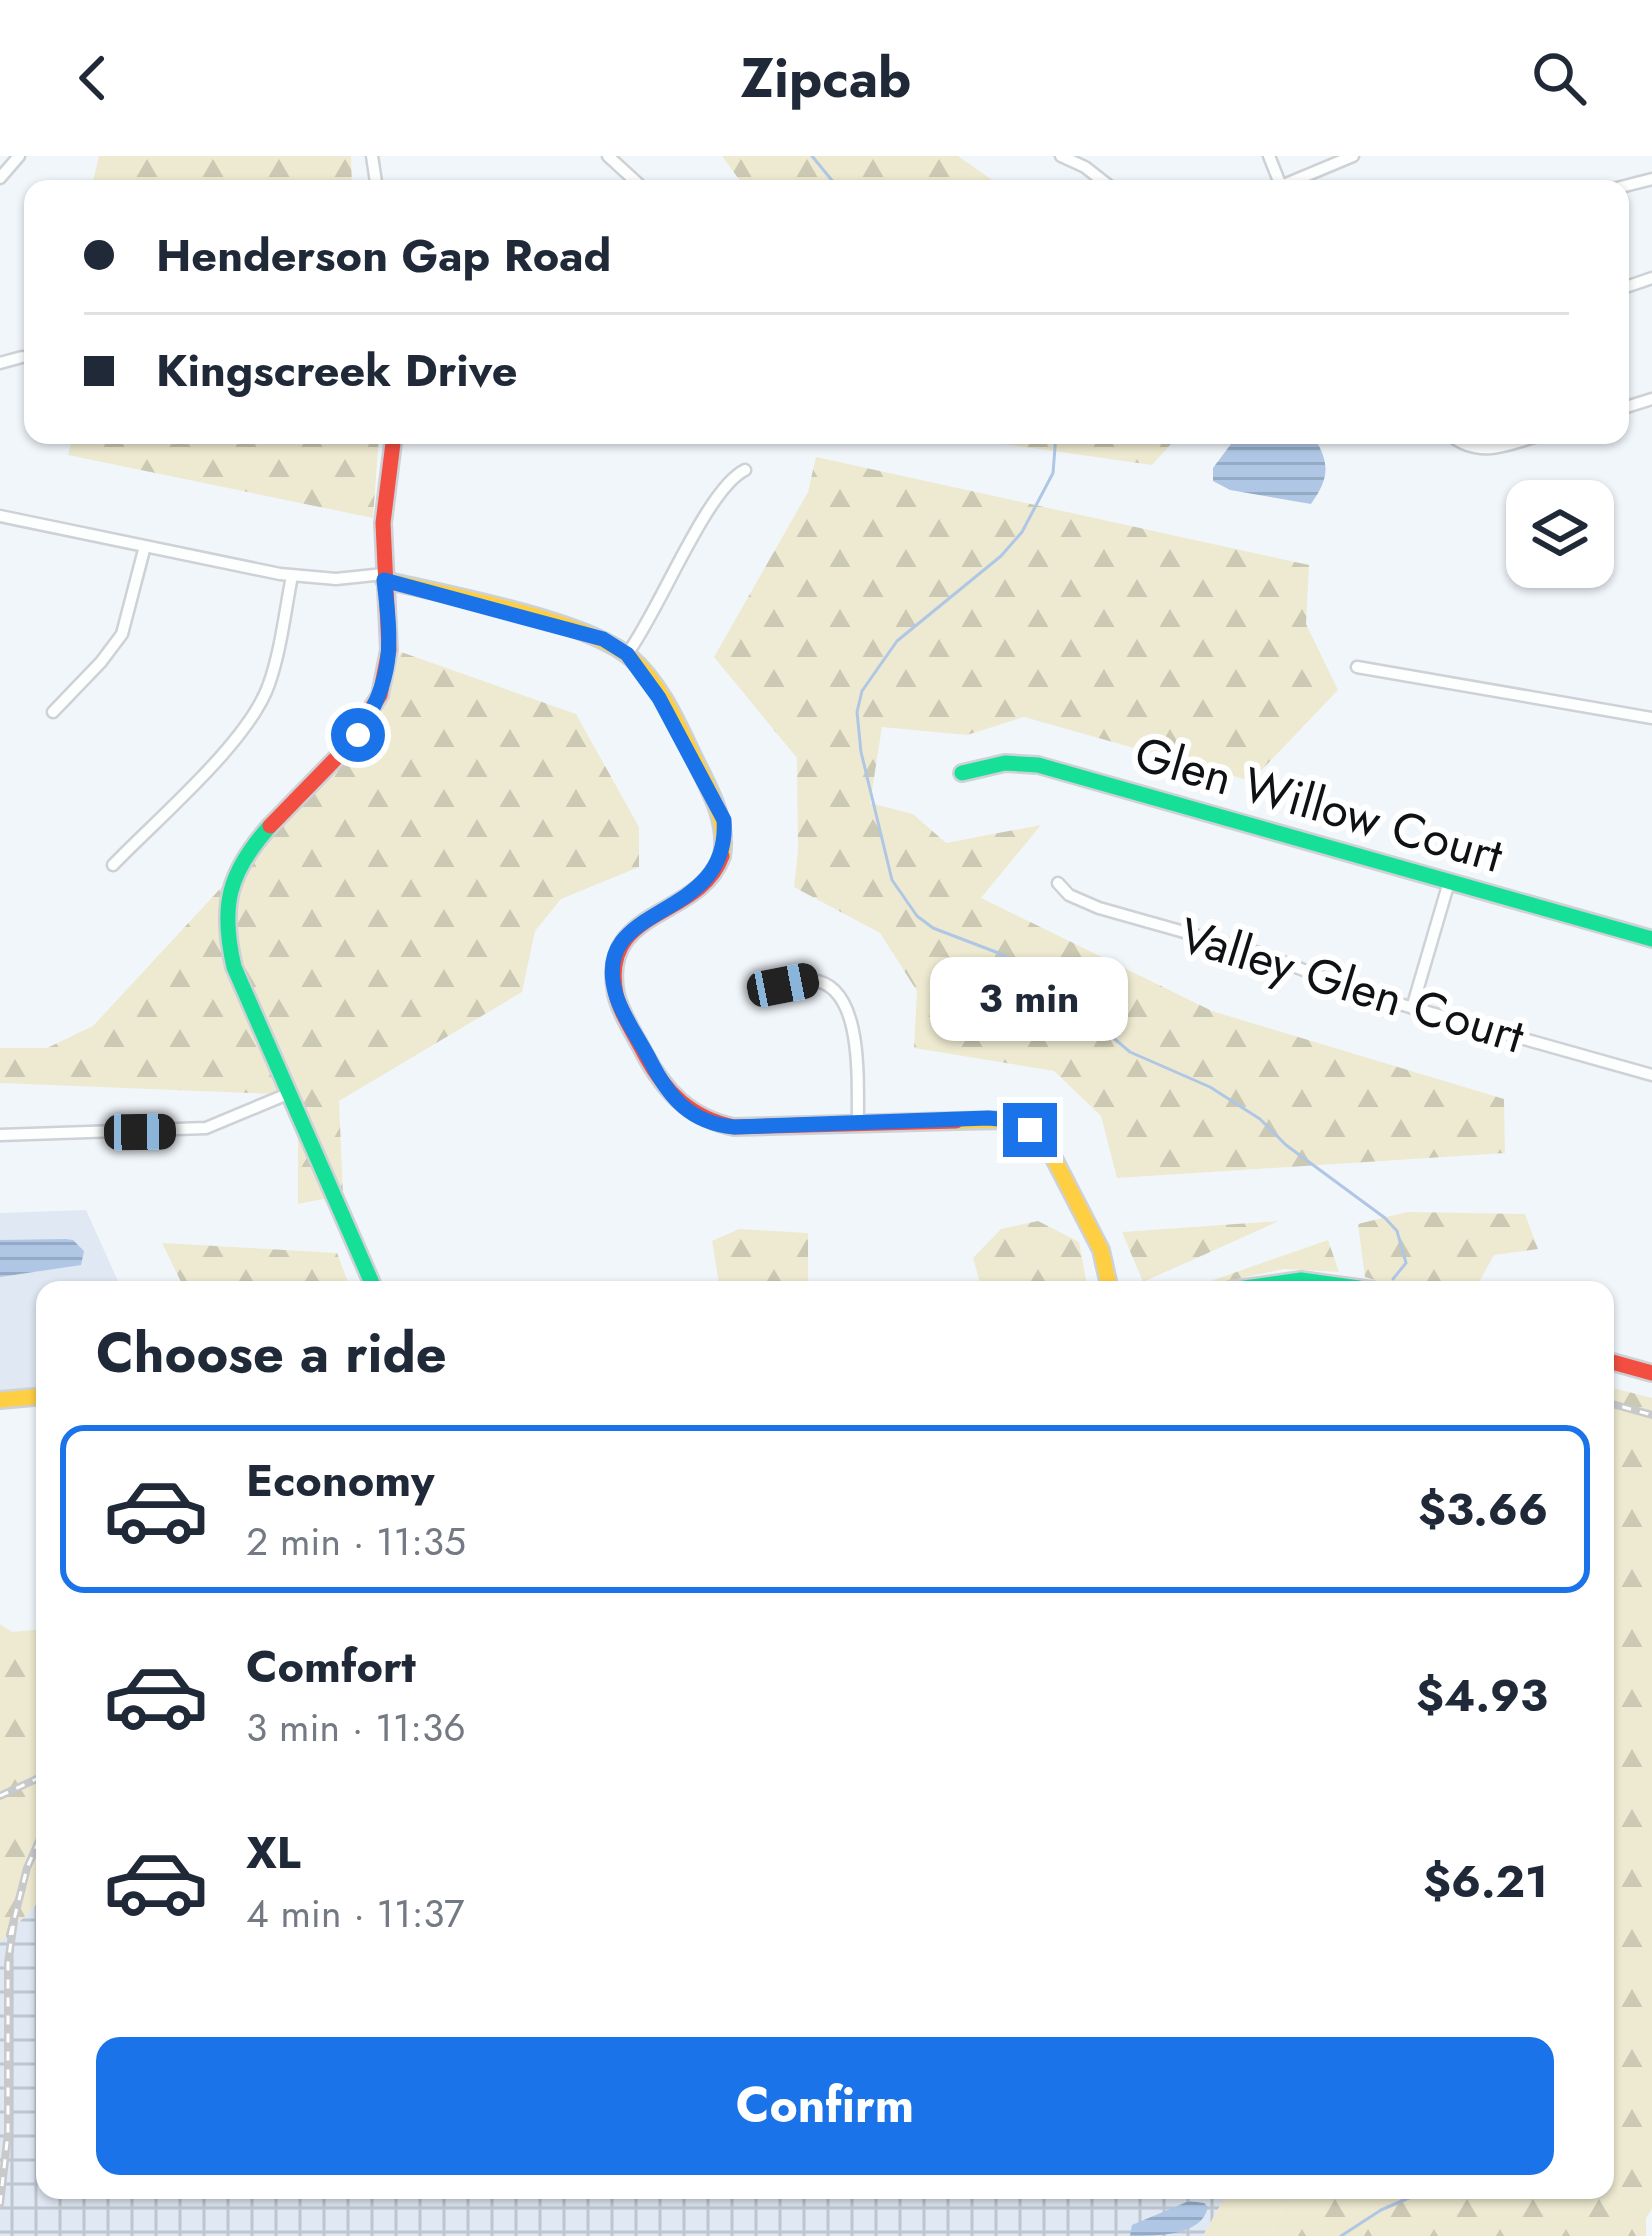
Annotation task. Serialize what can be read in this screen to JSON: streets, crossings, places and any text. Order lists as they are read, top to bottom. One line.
{"streets":{"street":["Glen Willow Court","Valley Glen Court"]},"page":{"header":"Zipcab","banner":["Henderson Gap Road","Kingscreek Drive"],"bubble":"3 min","heading":"Choose a ride","list":[{"name":"Economy","note":"2 min · 11:35","value":"$3.66"},{"name":"Comfort","note":"3 min · 11:36","value":"$4.93"},{"name":"XL","note":"4 min · 11:37","value":"$6.21"}],"buttons":"Confirm"}}
